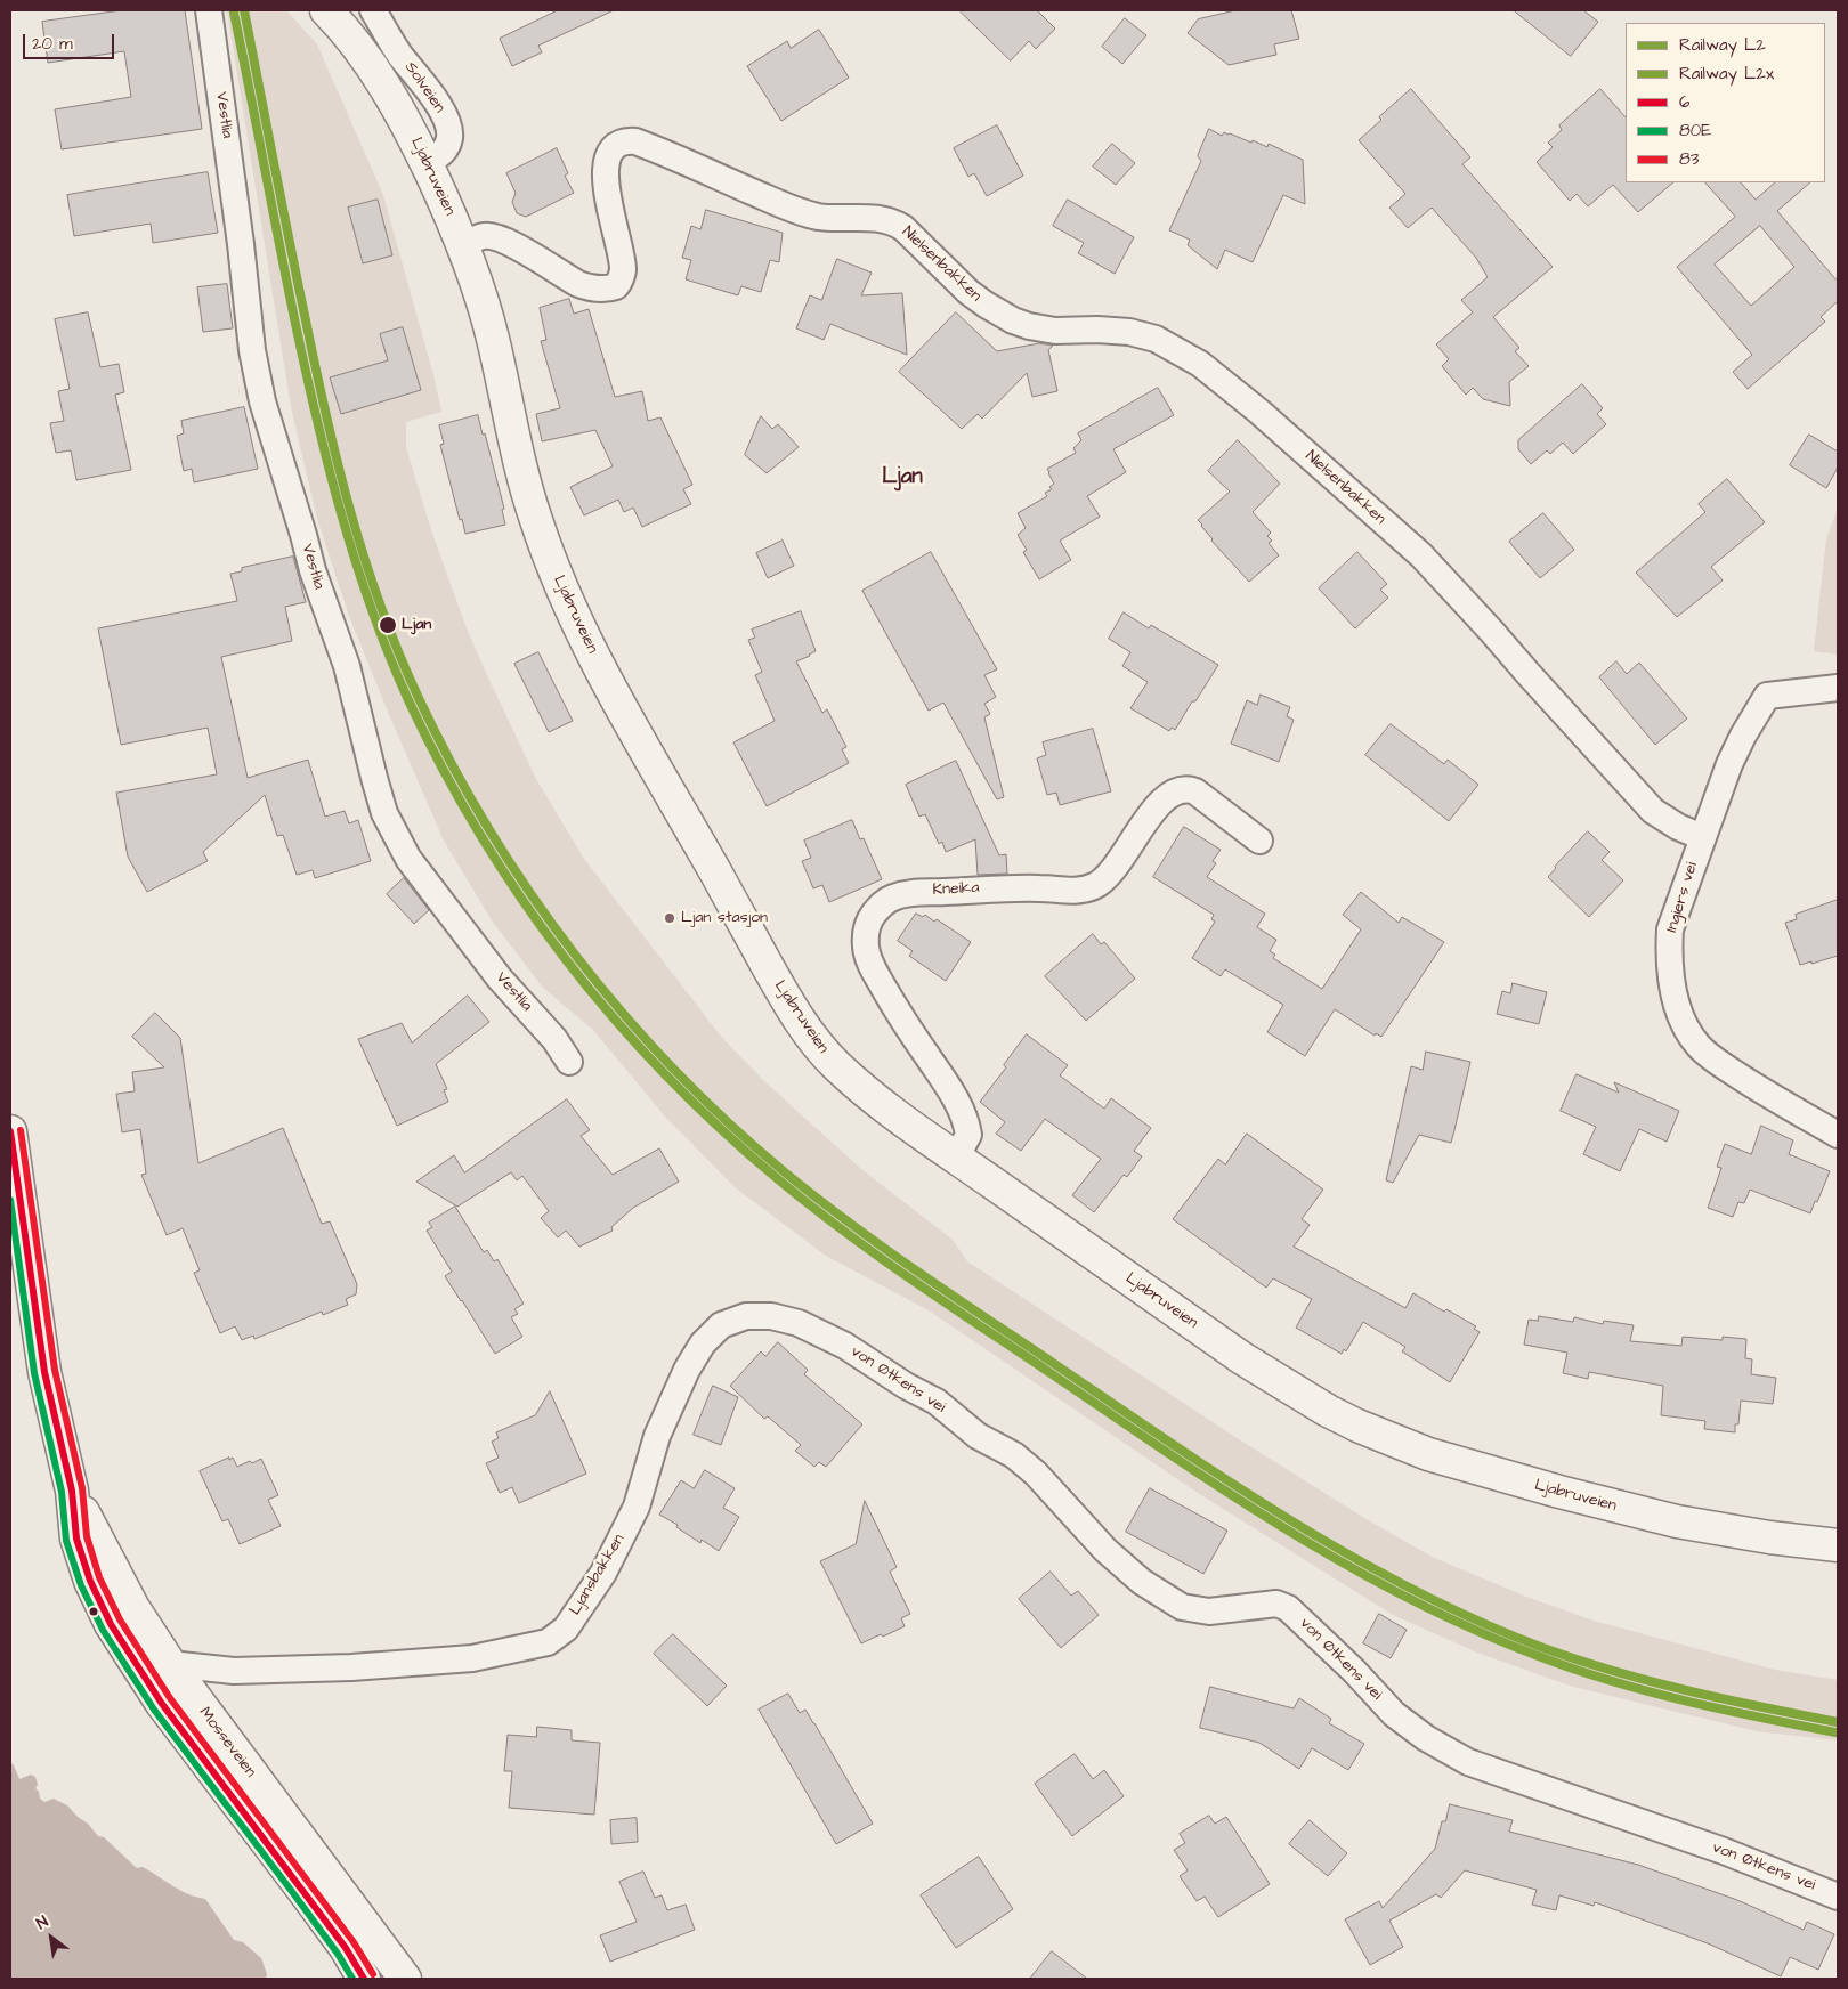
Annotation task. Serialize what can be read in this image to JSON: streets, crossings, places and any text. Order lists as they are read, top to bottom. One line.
{"streets":{"main road":["Ljabruveien","Mosseveien"],"street":["Solveien","Vestlia","Nielsenbakken","Kneika","Ingiers vei","von Øtkens vei","Ljansbakken"]},"crossings":[["Solveien","Ljabruveien"],["Ljabruveien","Nielsenbakken"],["Ljabruveien","Kneika"],["Nielsenbakken","Ingiers vei"],["von Øtkens vei","Ljansbakken"],["Ljansbakken","Mosseveien"]],"districts":["Ljan"],"places":["Ljan","Ljan stasjon"],"lines":["rail line L2","rail line L2x","transit line 83","transit line 6","transit line 80E"],"legend":["Railway L2","Railway L2x","6","80E","83"],"scale_bar":"20 m","north":"top left"}
